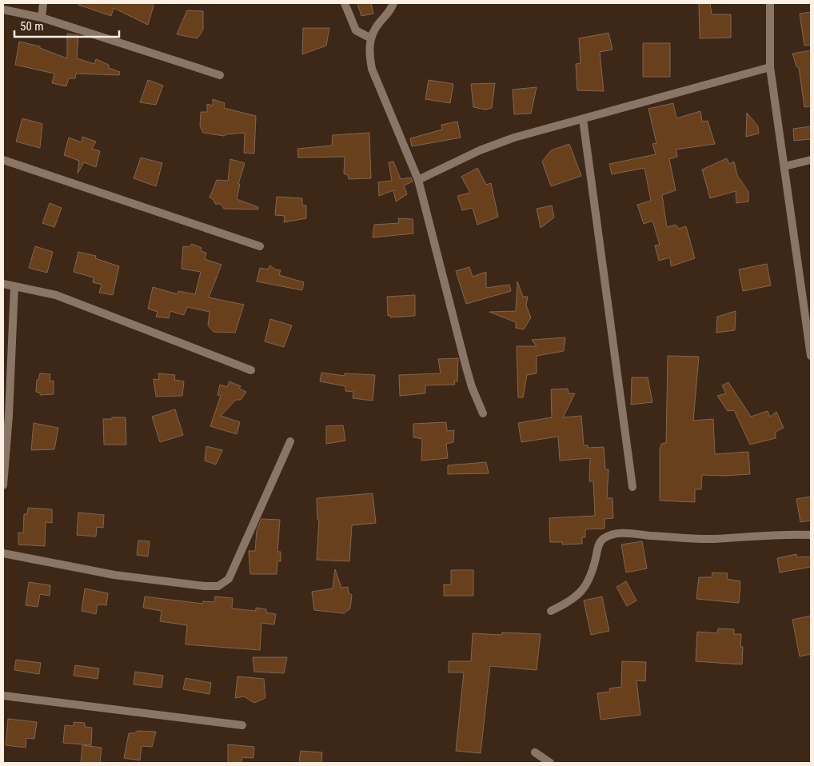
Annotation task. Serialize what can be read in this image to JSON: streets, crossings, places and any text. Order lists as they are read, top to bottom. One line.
{"scale_bar":"50 m"}
